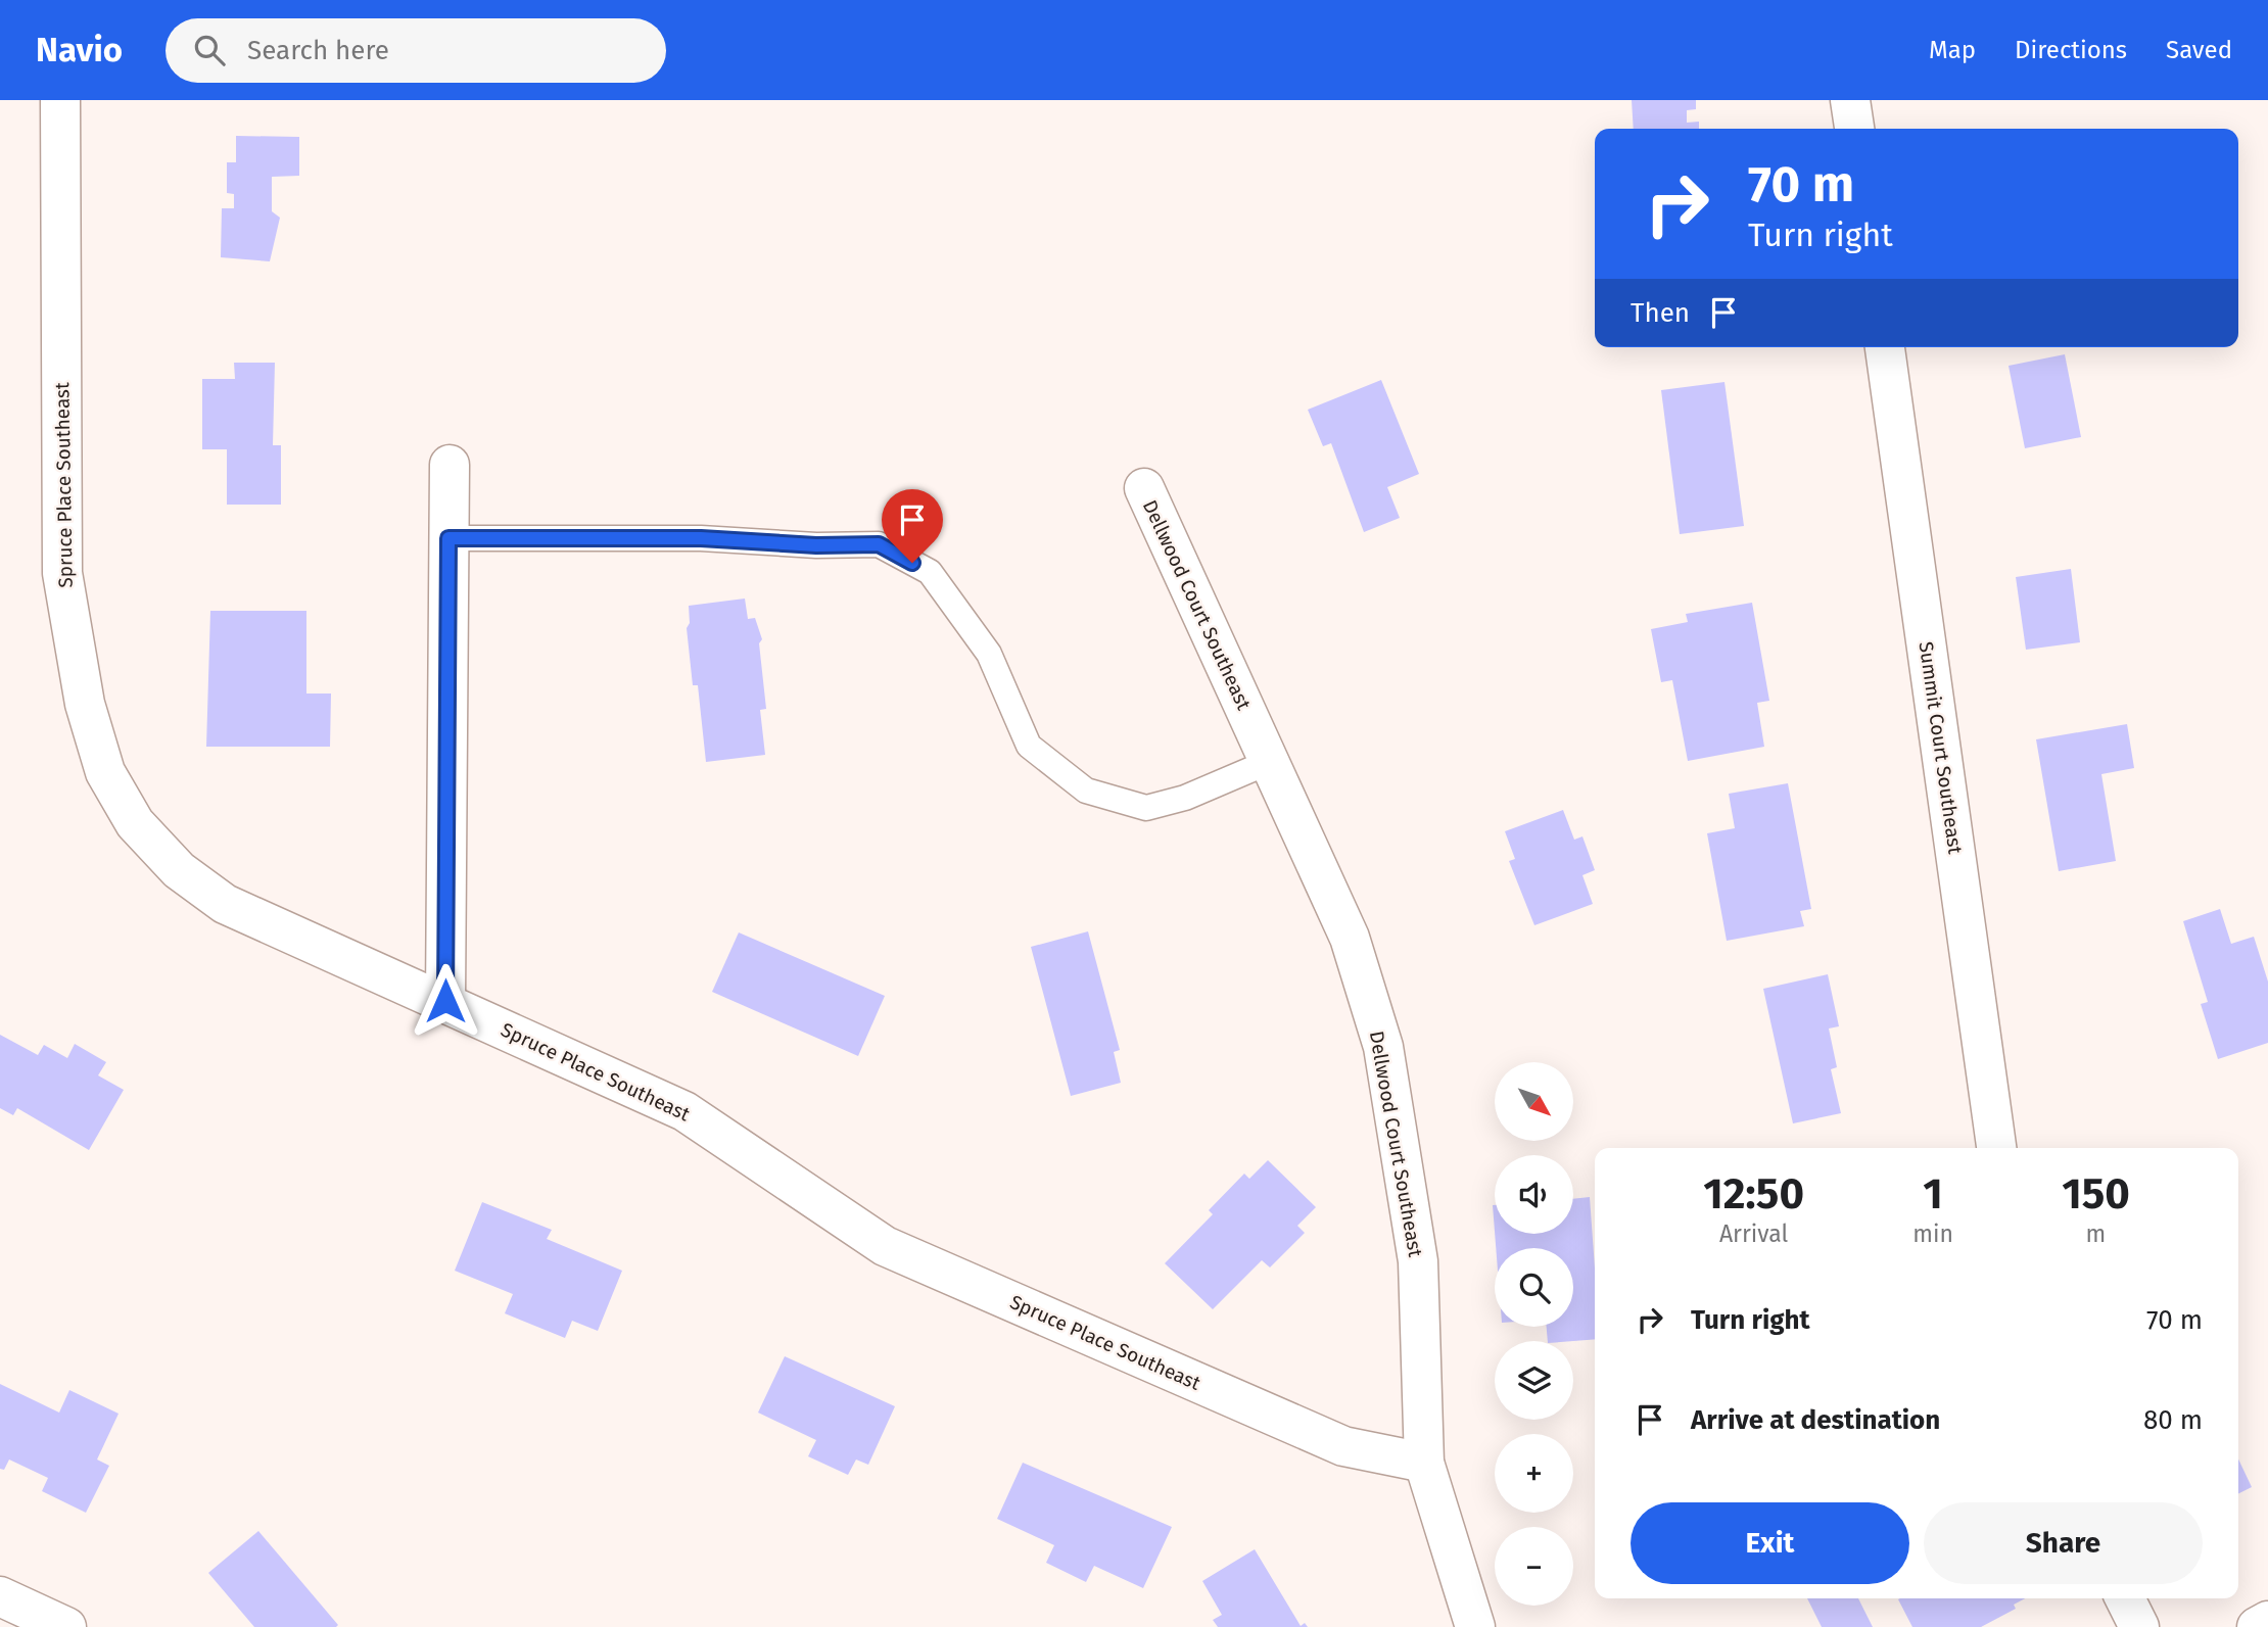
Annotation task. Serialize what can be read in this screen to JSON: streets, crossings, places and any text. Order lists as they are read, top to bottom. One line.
{"streets":{"street":["Spruce Place Southeast","Dellwood Court Southeast","Summit Court Southeast"]},"crossings":[["Spruce Place Southeast","Dellwood Court Southeast"]],"north":"bottom right","page":{"header":"Navio","search":"Search here","nav":["Map","Directions","Saved"],"turn":["70 m","Turn right"],"then":"Then","map_buttons":["+","−"],"eta":["12:50","Arrival","1","min","150","m"],"list":[{"name":"Turn right","value":"70 m"},{"name":"Arrive at destination","value":"80 m"}],"buttons":["Exit","Share"]}}
